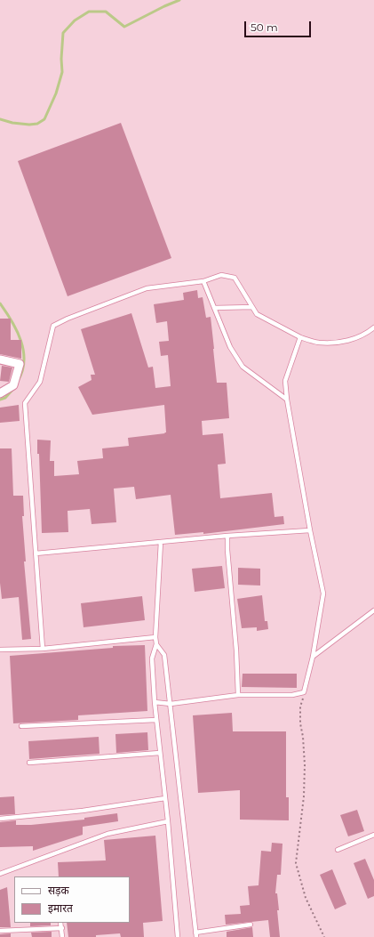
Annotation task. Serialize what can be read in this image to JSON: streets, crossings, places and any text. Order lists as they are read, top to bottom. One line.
{"legend":["सड़क","इमारत"],"scale_bar":"50 m"}
